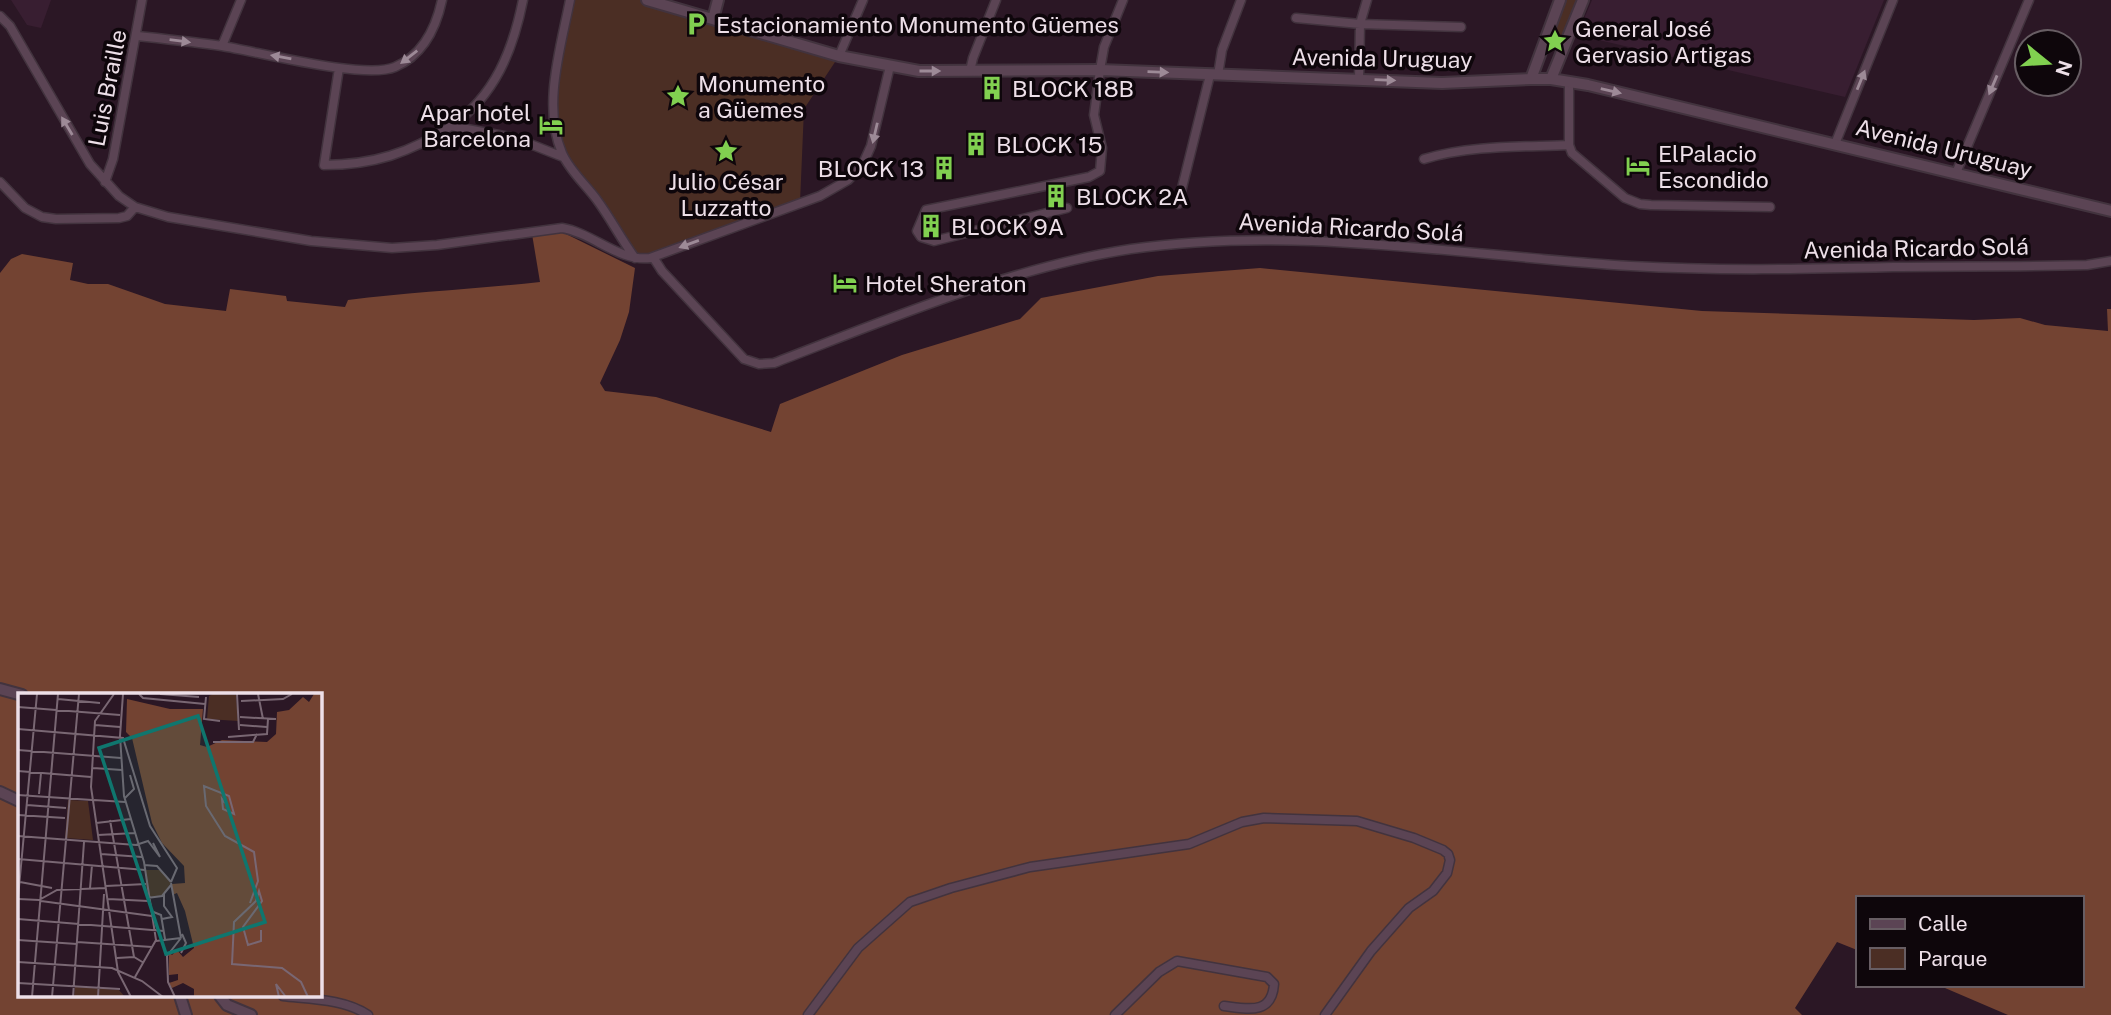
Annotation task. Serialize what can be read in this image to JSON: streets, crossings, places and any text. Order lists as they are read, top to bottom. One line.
{"streets":{"street":["Avenida Uruguay","Luis Braille","Avenida Ricardo Solá"]},"places":{"parking":["Estacionamiento Monumento Güemes"],"place":["General José Gervasio Artigas","Monumento a Güemes","Julio César Luzzatto"],"building":["BLOCK 18B","BLOCK 15","BLOCK 13","BLOCK 2A","BLOCK 9A"],"hotel":["Apar hotel Barcelona","ElPalacio Escondido","Hotel Sheraton"]},"legend":["Calle","Parque"],"north":"right"}
